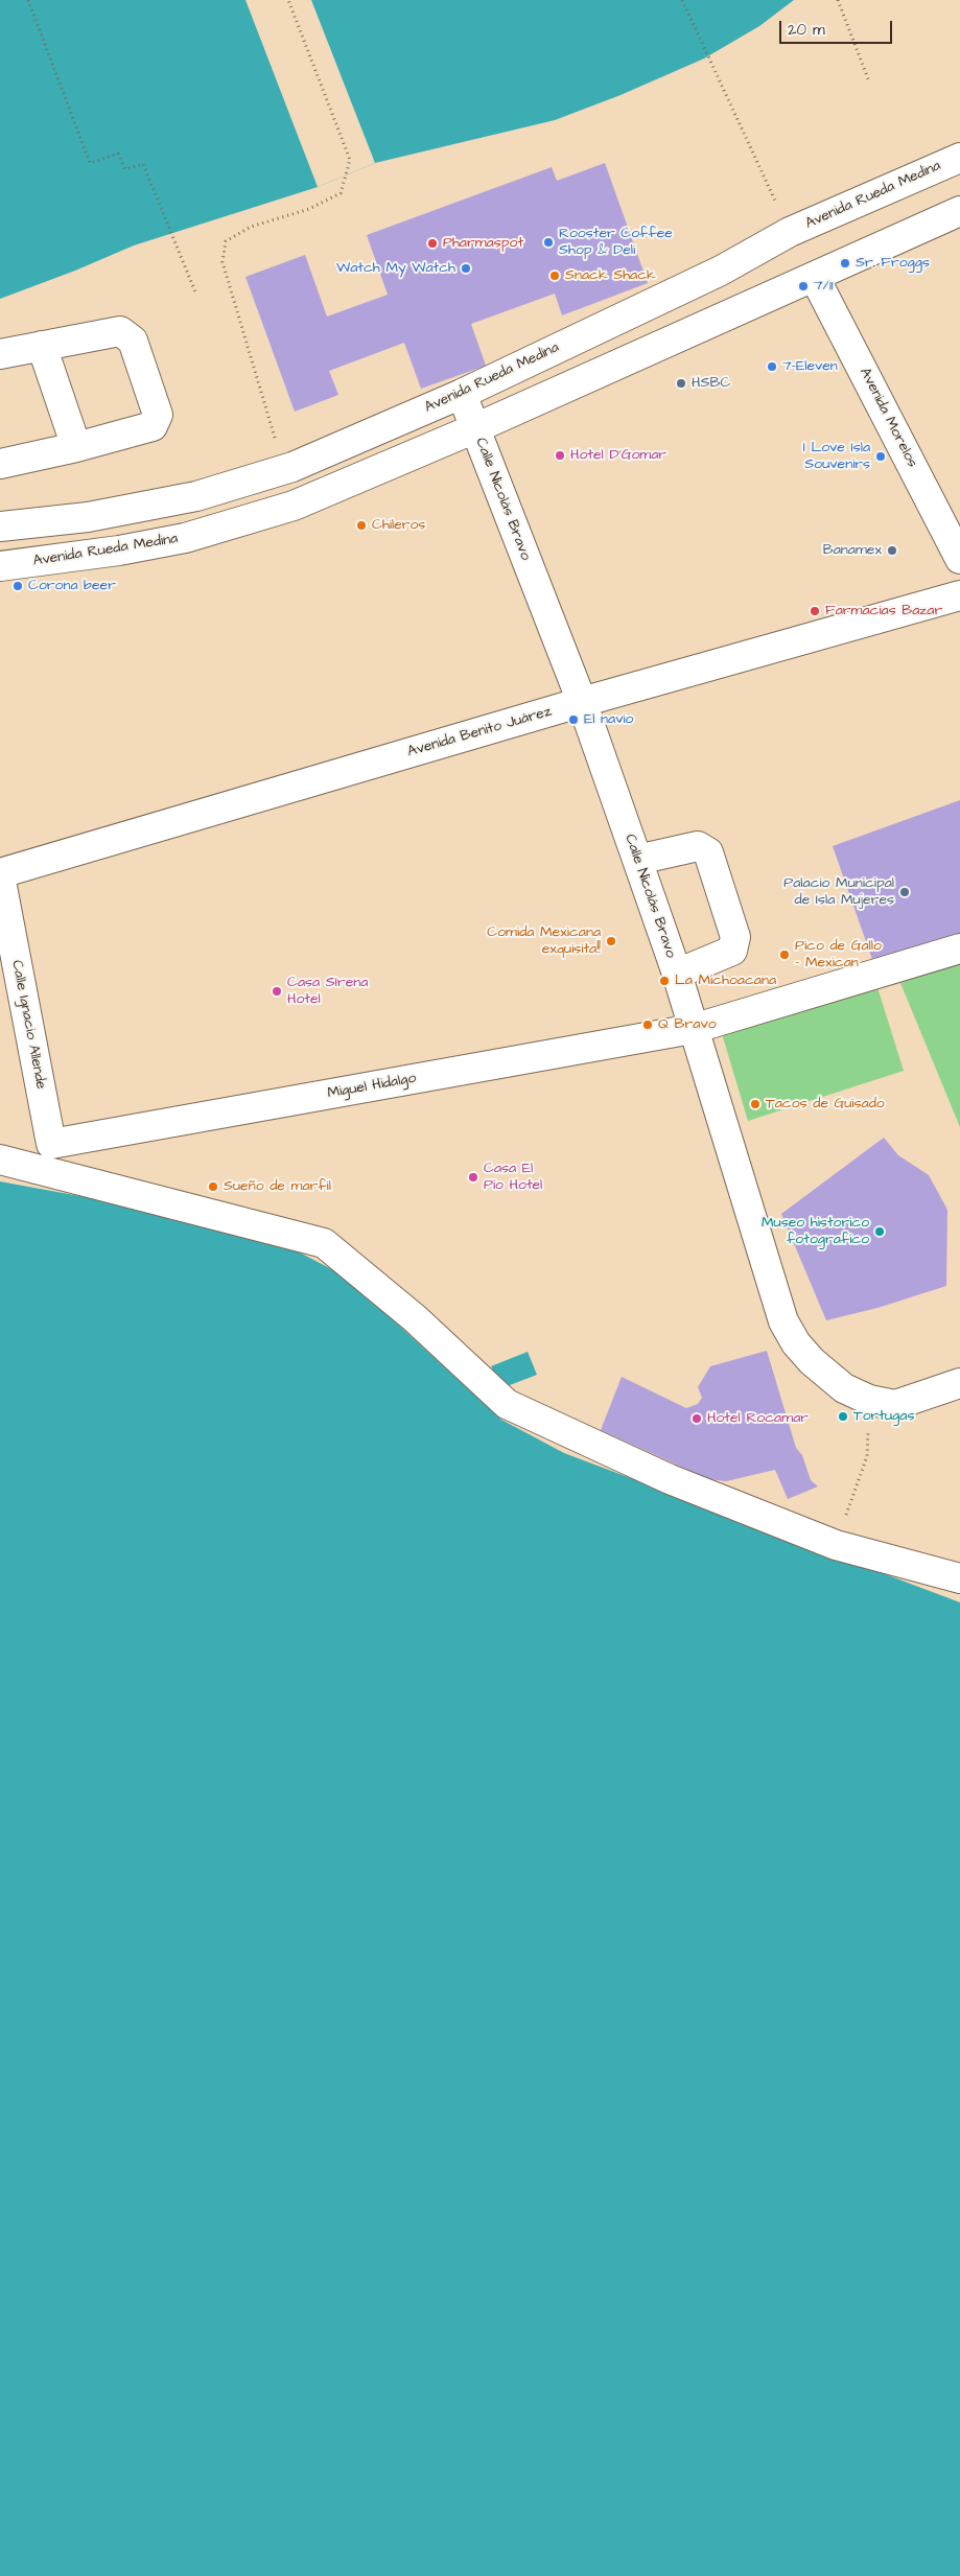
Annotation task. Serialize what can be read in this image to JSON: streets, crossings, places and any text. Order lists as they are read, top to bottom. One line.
{"streets":{"street":["Avenida Rueda Medina","Avenida Morelos","Calle Nicolás Bravo","Avenida Benito Juárez","Calle Ignacio Allende","Miguel Hidalgo"]},"crossings":[["Avenida Rueda Medina","Avenida Morelos"],["Avenida Rueda Medina","Calle Nicolás Bravo"],["Calle Nicolás Bravo","Avenida Benito Juárez"],["Calle Nicolás Bravo","Miguel Hidalgo"],["Avenida Benito Juárez","Calle Ignacio Allende"],["Calle Ignacio Allende","Miguel Hidalgo"]],"places":["Rooster Coffee Shop & Deli","Pharmaspot","Sr. Froggs","Watch My Watch","Snack Shack","7/11","7-Eleven","HSBC","Hotel D'Gomar","I Love Isla Souvenirs","Chileros","Banamex","Corona beer","Farmacias Bazar","El navio","Palacio Municipal de Isla Mujeres","Comida Mexicana exquisita!!","Pico de Gallo - Mexican","La Michoacana","Casa SIrena Hotel","Q Bravo","Tacos de Guisado","Casa El Pío Hotel","Sueño de marfil","Museo historico fotografico","Tortugas","Hotel Rocamar"],"scale_bar":"20 m"}
